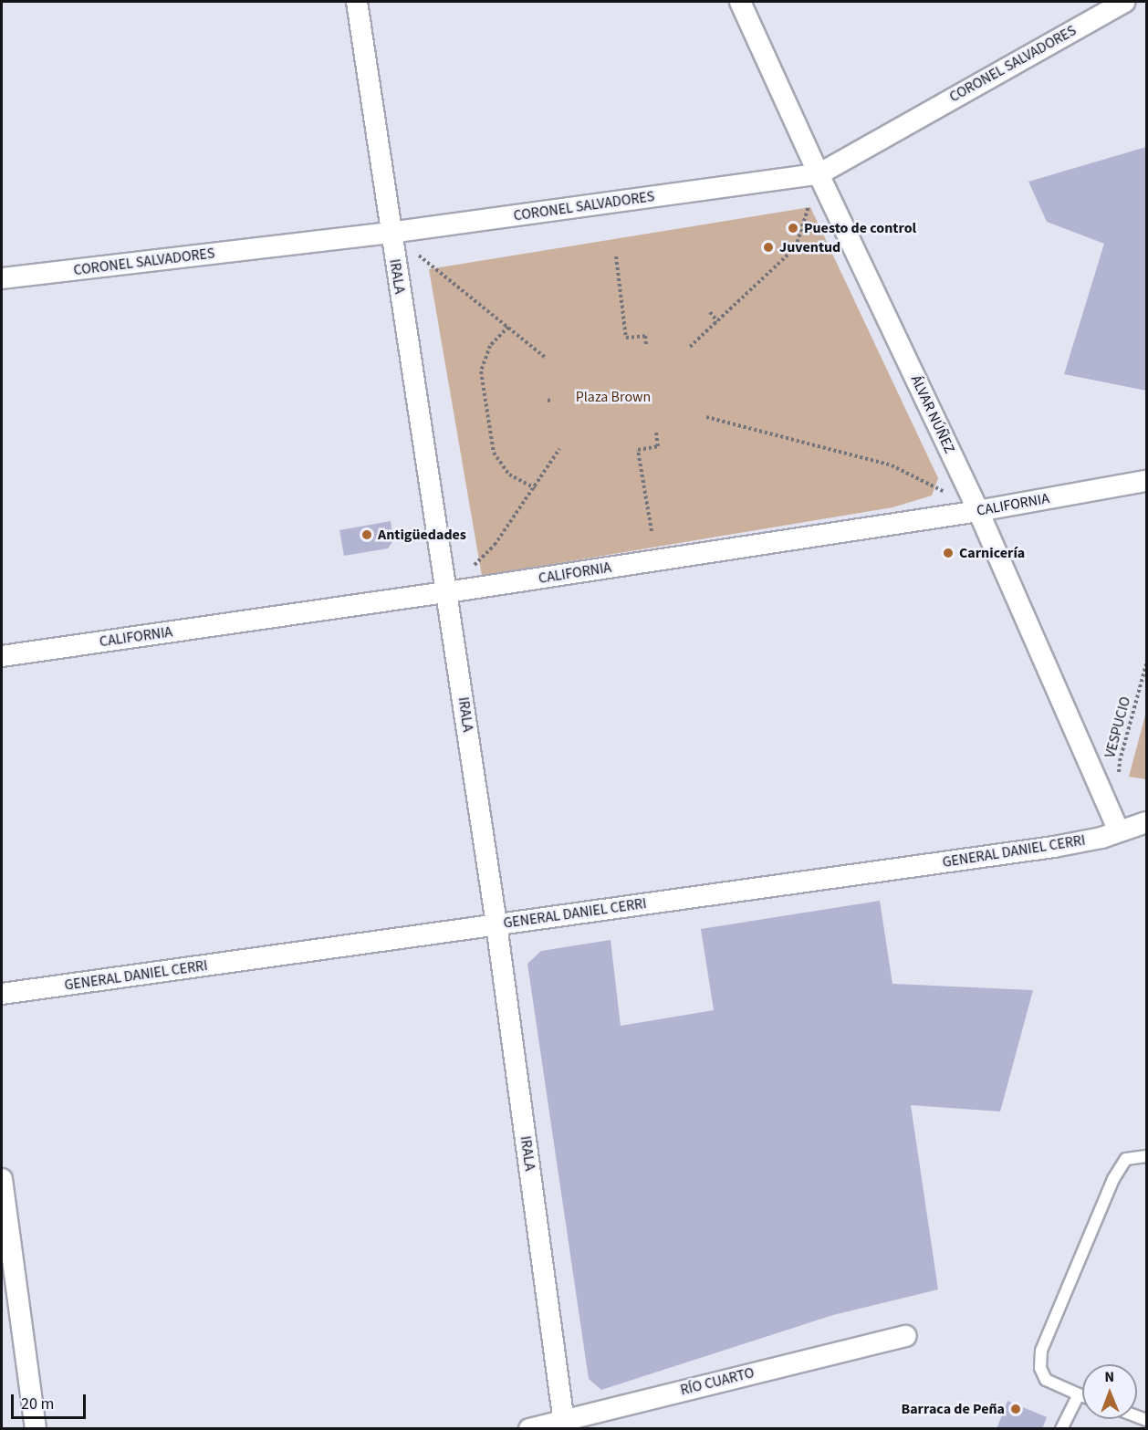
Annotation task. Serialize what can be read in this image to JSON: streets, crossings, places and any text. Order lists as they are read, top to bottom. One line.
{"streets":{"street":["CORONEL SALVADORES","IRALA","ÁLVAR NÚÑEZ","CALIFORNIA","GENERAL DANIEL CERRI","RÍO CUARTO"],"path":["VESPUCIO"]},"crossings":[["CORONEL SALVADORES","IRALA"],["CORONEL SALVADORES","ÁLVAR NÚÑEZ"],["IRALA","CALIFORNIA"],["IRALA","GENERAL DANIEL CERRI"],["IRALA","RÍO CUARTO"],["ÁLVAR NÚÑEZ","CALIFORNIA"],["ÁLVAR NÚÑEZ","GENERAL DANIEL CERRI"]],"parks":["Plaza Brown"],"places":["Puesto de control","Juventud","Antigüedades","Carnicería","Barraca de Peña"],"scale_bar":"20 m","north":"top"}
